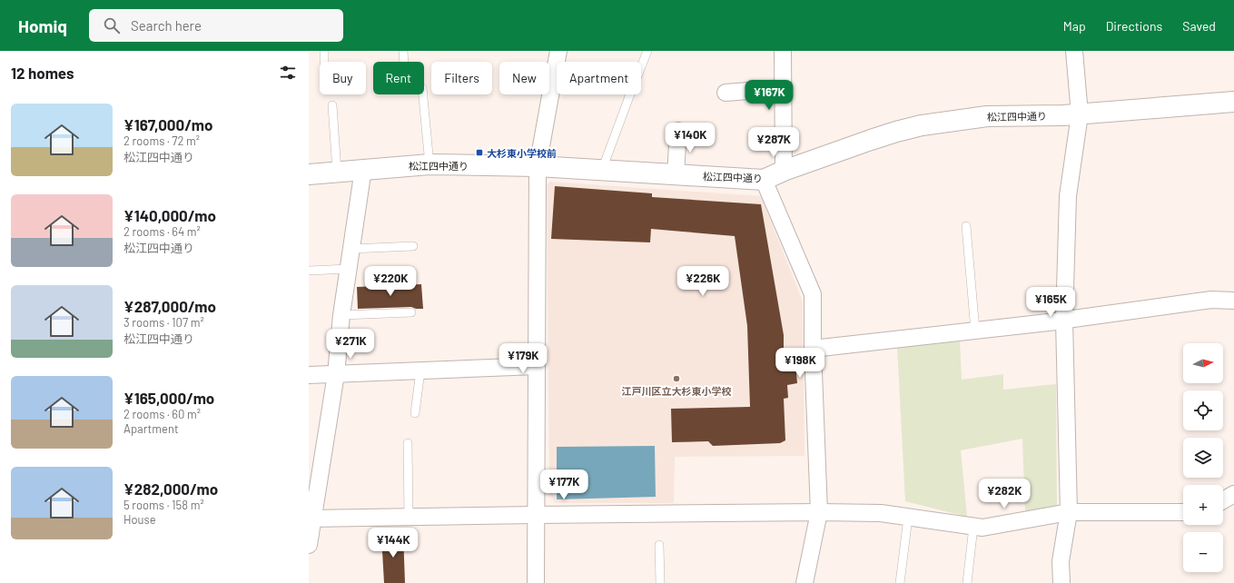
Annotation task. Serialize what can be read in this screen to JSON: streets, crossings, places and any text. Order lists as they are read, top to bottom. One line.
{"streets":{"street":["松江四中通り"]},"places":{"transit":["大杉東小学校前"],"other":["江戸川区立大杉東小学校"]},"north":"right","page":{"header":"Homiq","search":"Search here","nav":["Map","Directions","Saved"],"heading":"12 homes","chip":["Buy","Rent","Filters","New","Apartment"],"price":["¥167K","¥140K","¥287K","¥220K","¥226K","¥165K","¥271K","¥179K","¥198K","¥177K","¥282K","¥144K"],"list":[{"name":"¥167,000/mo","note":"2 rooms · 72 m² · 松江四中通り"},{"name":"¥140,000/mo","note":"2 rooms · 64 m² · 松江四中通り"},{"name":"¥287,000/mo","note":"3 rooms · 107 m² · 松江四中通り"},{"name":"¥165,000/mo","note":"2 rooms · 60 m² · Apartment"},{"name":"¥282,000/mo","note":"5 rooms · 158 m² · House"}],"map_buttons":["+","−"]}}
